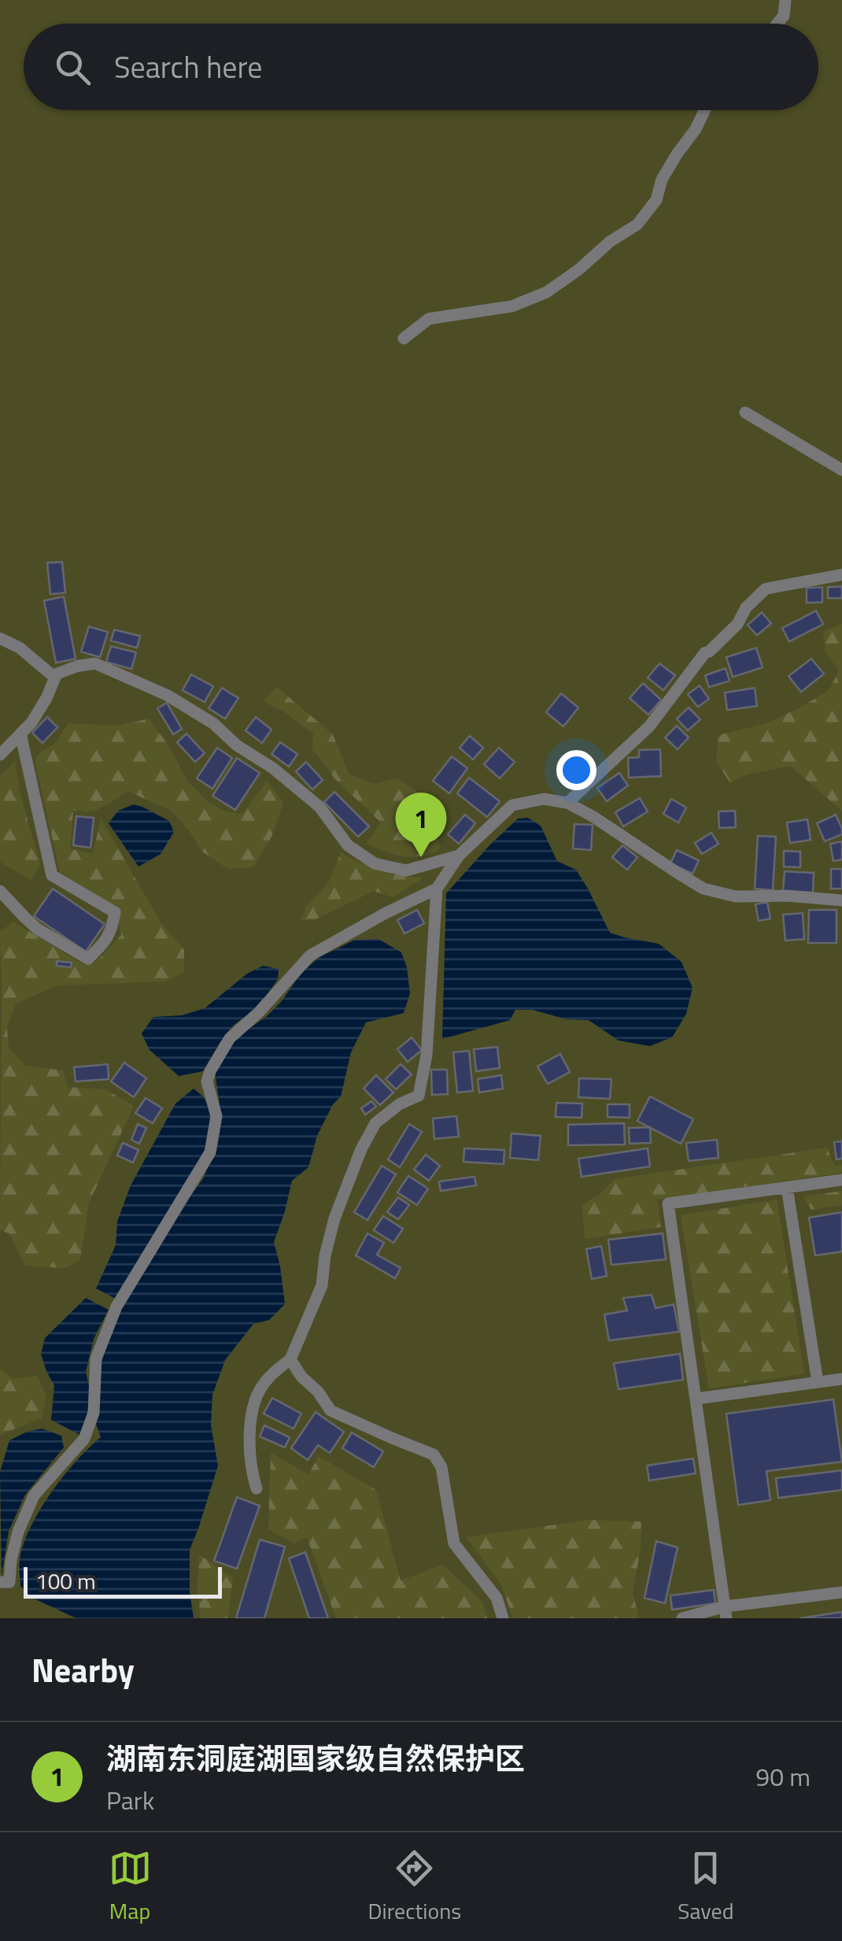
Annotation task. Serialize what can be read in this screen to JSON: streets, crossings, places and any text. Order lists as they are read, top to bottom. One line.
{"scale_bar":"100 m","page":{"search":"Search here","pins":"1","scale":"100 m","heading":"Nearby","list":[{"mark":"1","name":"湖南东洞庭湖国家级自然保护区","note":"Park","value":"90 m"}],"nav":["Map","Directions","Saved"]}}
